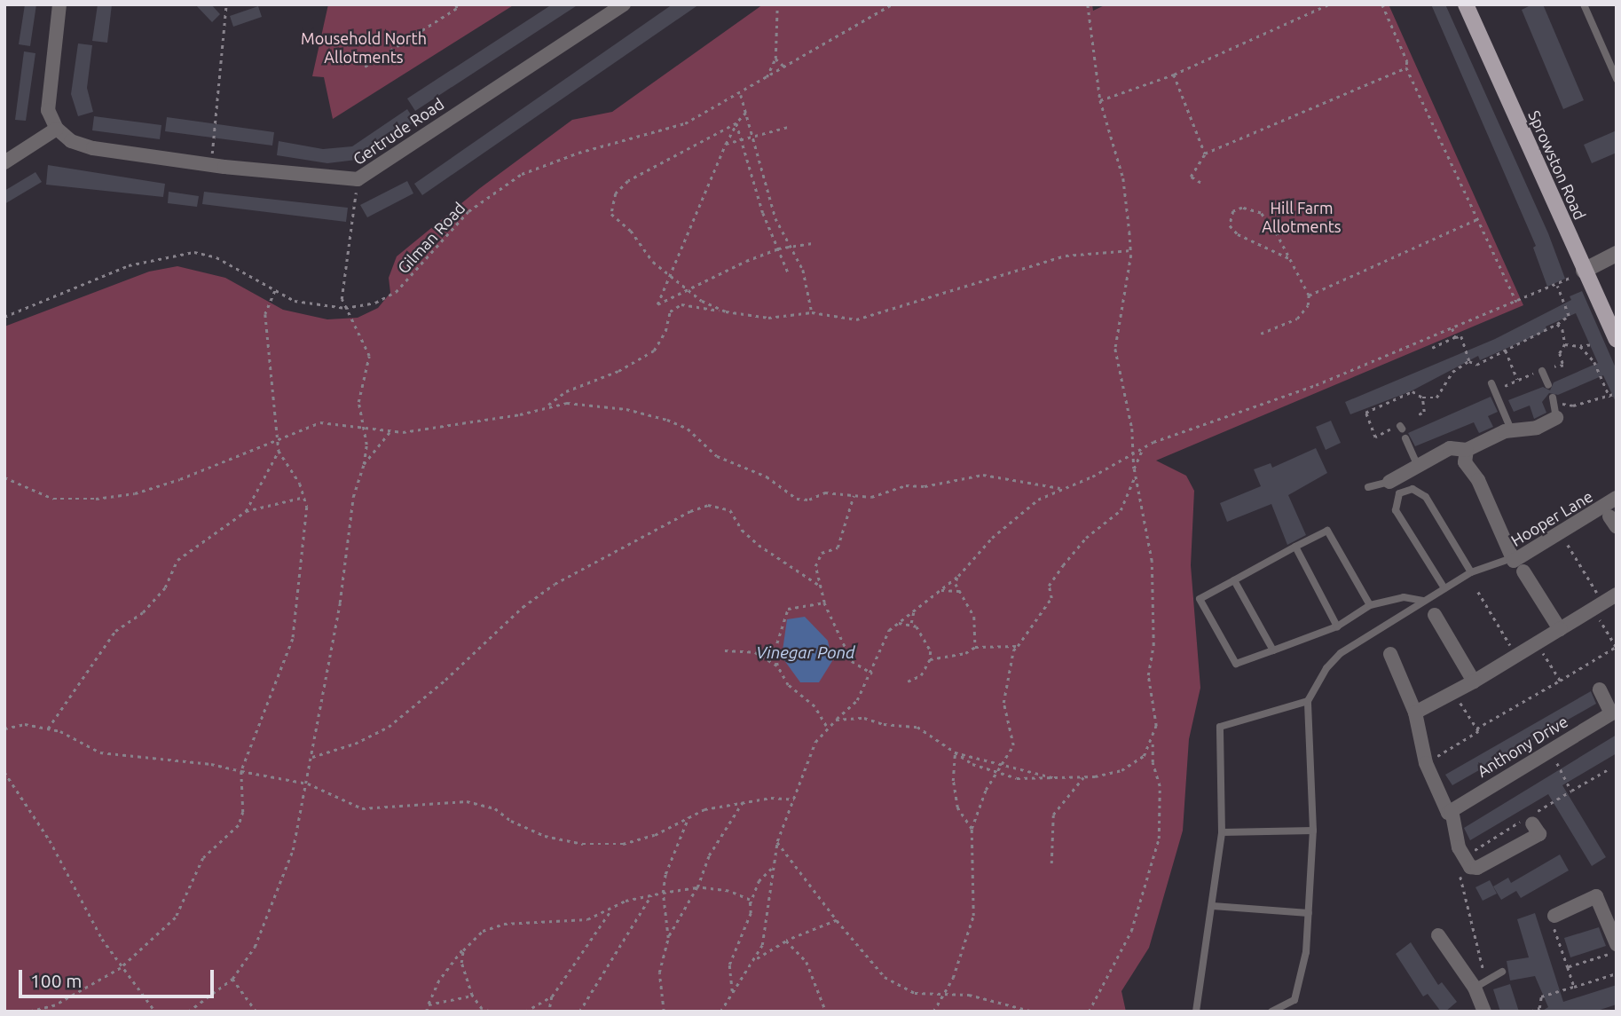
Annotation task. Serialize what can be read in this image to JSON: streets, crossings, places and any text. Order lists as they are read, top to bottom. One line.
{"streets":{"main road":["Sprowston Road"],"street":["Gertrude Road","Hooper Lane","Anthony Drive"],"path":["Gilman Road"]},"water":["Vinegar Pond"],"parks":["Mousehold North Allotments","Hill Farm Allotments"],"scale_bar":"100 m"}
